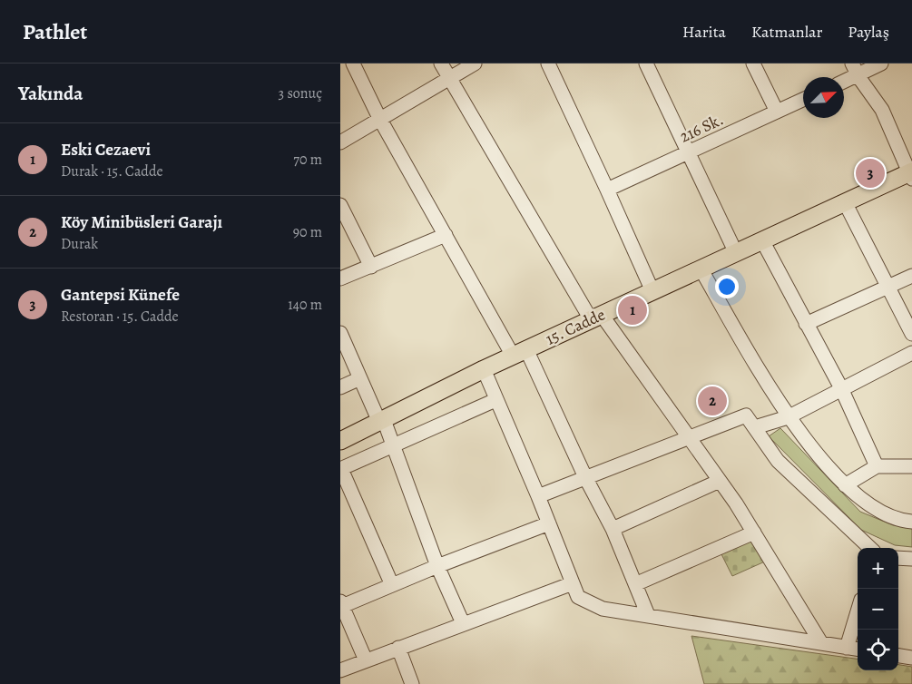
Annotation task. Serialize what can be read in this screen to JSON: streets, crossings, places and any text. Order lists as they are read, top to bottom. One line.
{"streets":{"main road":["15. Cadde"],"street":["216 Sk."]},"north":"top right","page":{"header":"Pathlet","nav":["Harita","Katmanlar","Paylaş"],"heading":["Yakında","3 sonuç"],"list":[{"mark":"1","name":"Eski Cezaevi","note":"Durak · 15. Cadde","value":"70 m"},{"mark":"2","name":"Köy Minibüsleri Garajı","note":"Durak","value":"90 m"},{"mark":"3","name":"Gantepsi Künefe","note":"Restoran · 15. Cadde","value":"140 m"}],"pins":["3","1","2"],"map_buttons":["+","−"]}}
